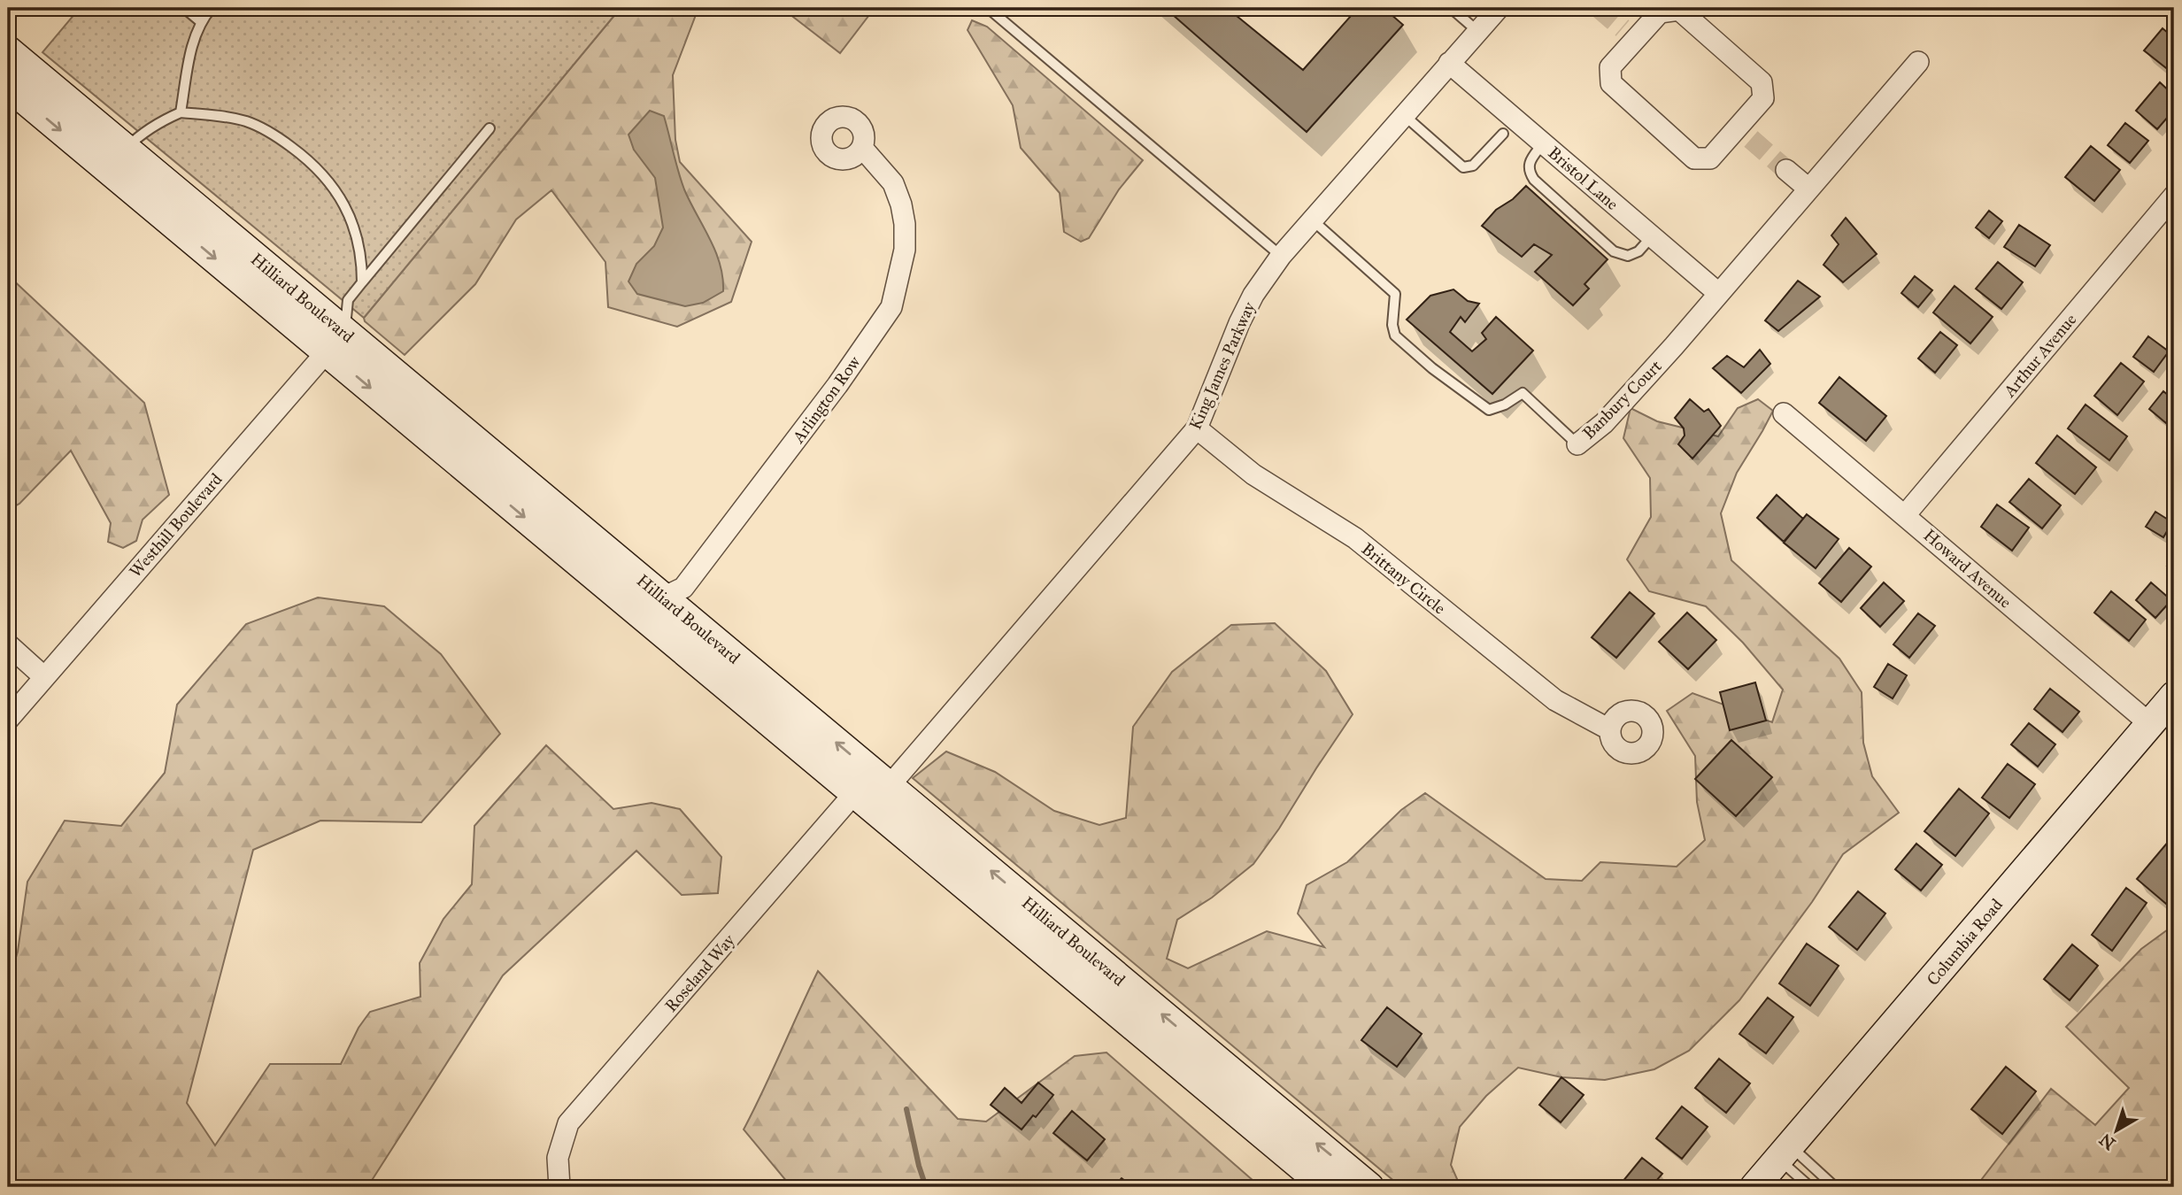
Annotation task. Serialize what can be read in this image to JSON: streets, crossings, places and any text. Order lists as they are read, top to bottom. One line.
{"streets":{"main road":["Hilliard Boulevard","Columbia Road"],"street":["Bristol Lane","Arthur Avenue","King James Parkway","Arlington Row","Banbury Court","Westhill Boulevard","Howard Avenue","Brittany Circle","Roseland Way"]},"crossings":[["Bristol Lane","King James Parkway"],["Bristol Lane","Banbury Court"],["Hilliard Boulevard","King James Parkway"],["Hilliard Boulevard","Arlington Row"],["Hilliard Boulevard","Westhill Boulevard"],["Hilliard Boulevard","Roseland Way"],["Arthur Avenue","Howard Avenue"],["King James Parkway","Banbury Court"],["King James Parkway","Brittany Circle"],["King James Parkway","Roseland Way"],["Howard Avenue","Columbia Road"]],"north":"bottom left"}
